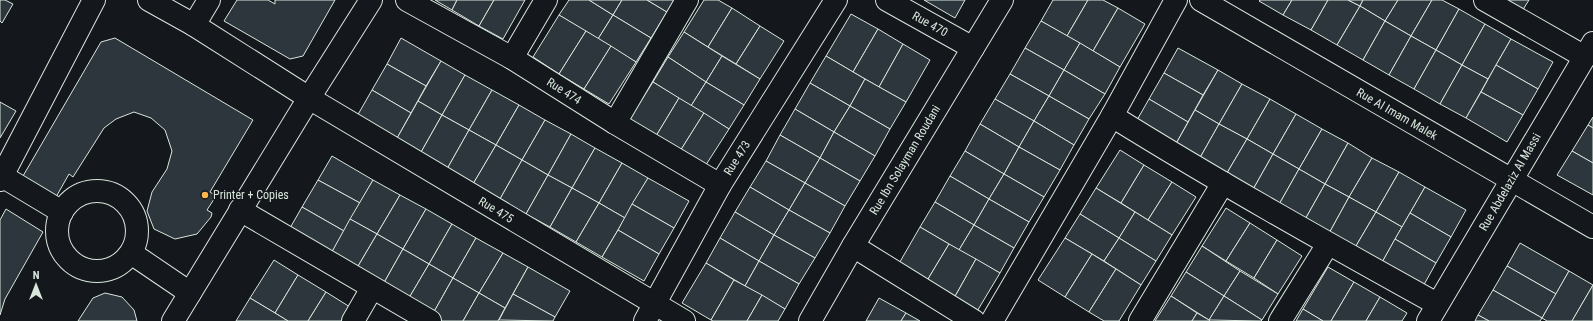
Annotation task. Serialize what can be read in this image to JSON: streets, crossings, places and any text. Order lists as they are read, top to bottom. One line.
{"streets":{"street":["Rue 470","Rue 474","Rue Al Imam Malek","Rue 473","Rue Ibn Solayman Roudani","Rue Abdelaziz Al Massi","Rue 475"]},"crossings":[["Rue 470","Rue Ibn Solayman Roudani"],["Rue 474","Rue 473"],["Rue Al Imam Malek","Rue Abdelaziz Al Massi"],["Rue 473","Rue 475"]],"places":["Printer + Copies"],"north":"top"}
